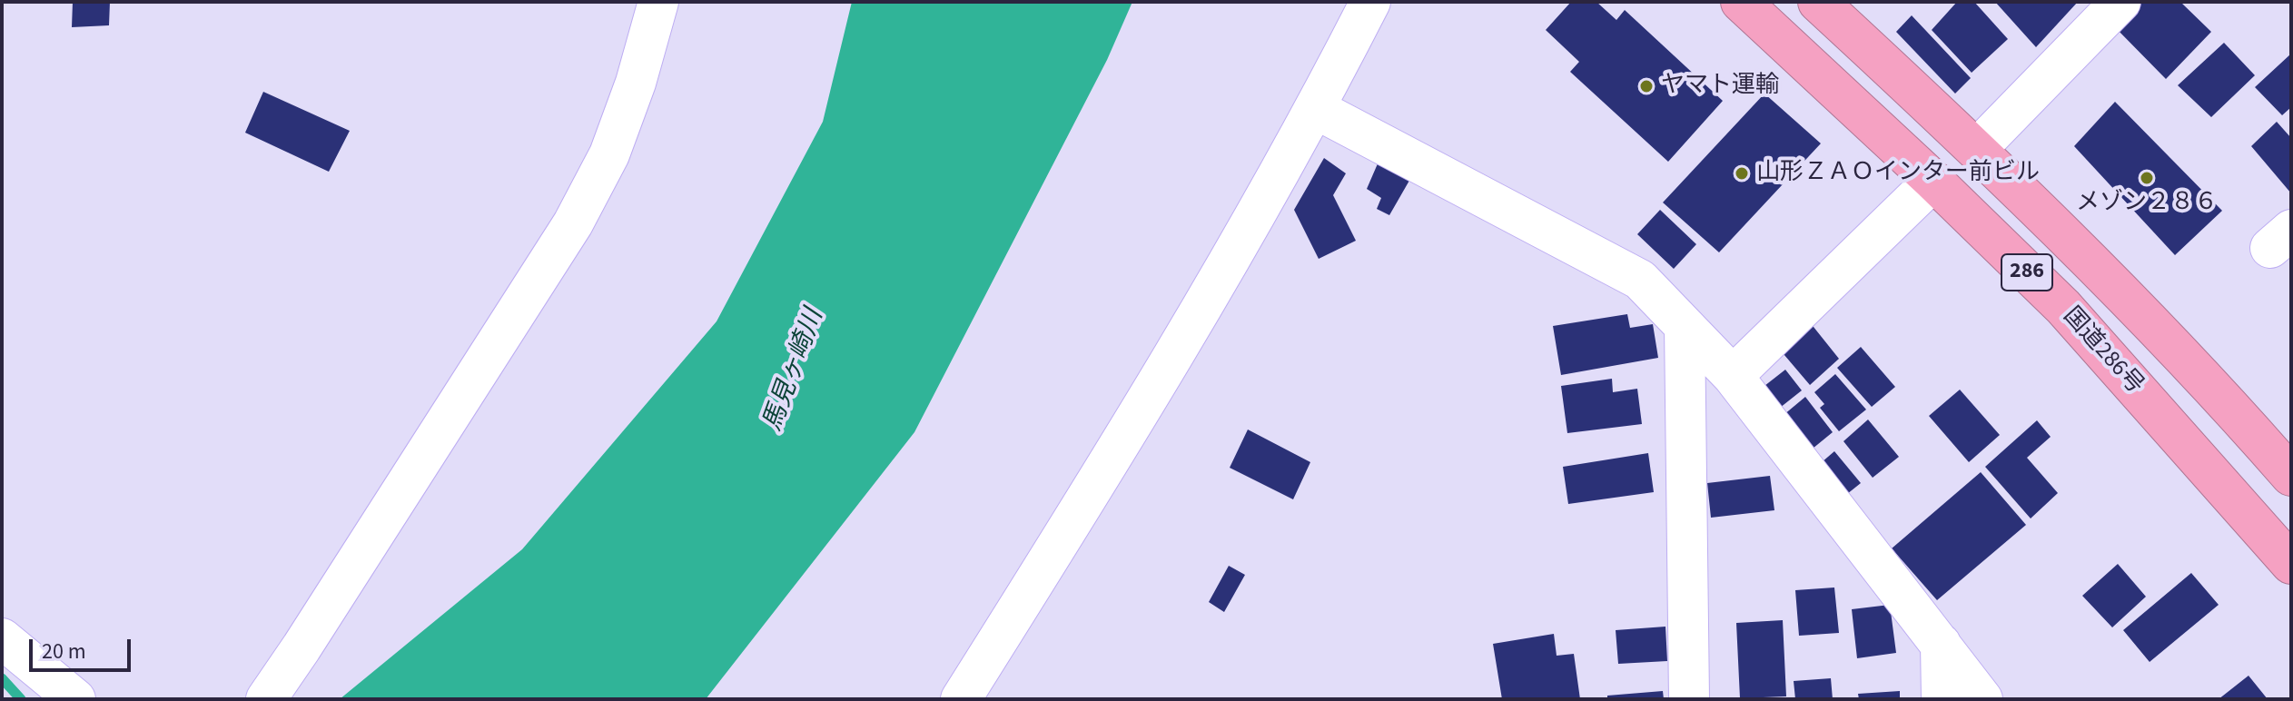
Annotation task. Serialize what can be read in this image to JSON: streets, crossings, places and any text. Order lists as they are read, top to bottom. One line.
{"streets":{"highway":["286","国道286号"]},"water":["馬見ヶ崎川"],"places":["ヤマト運輸","山形ＺＡＯインター前ビル","メゾン２８６"],"scale_bar":"20 m"}
